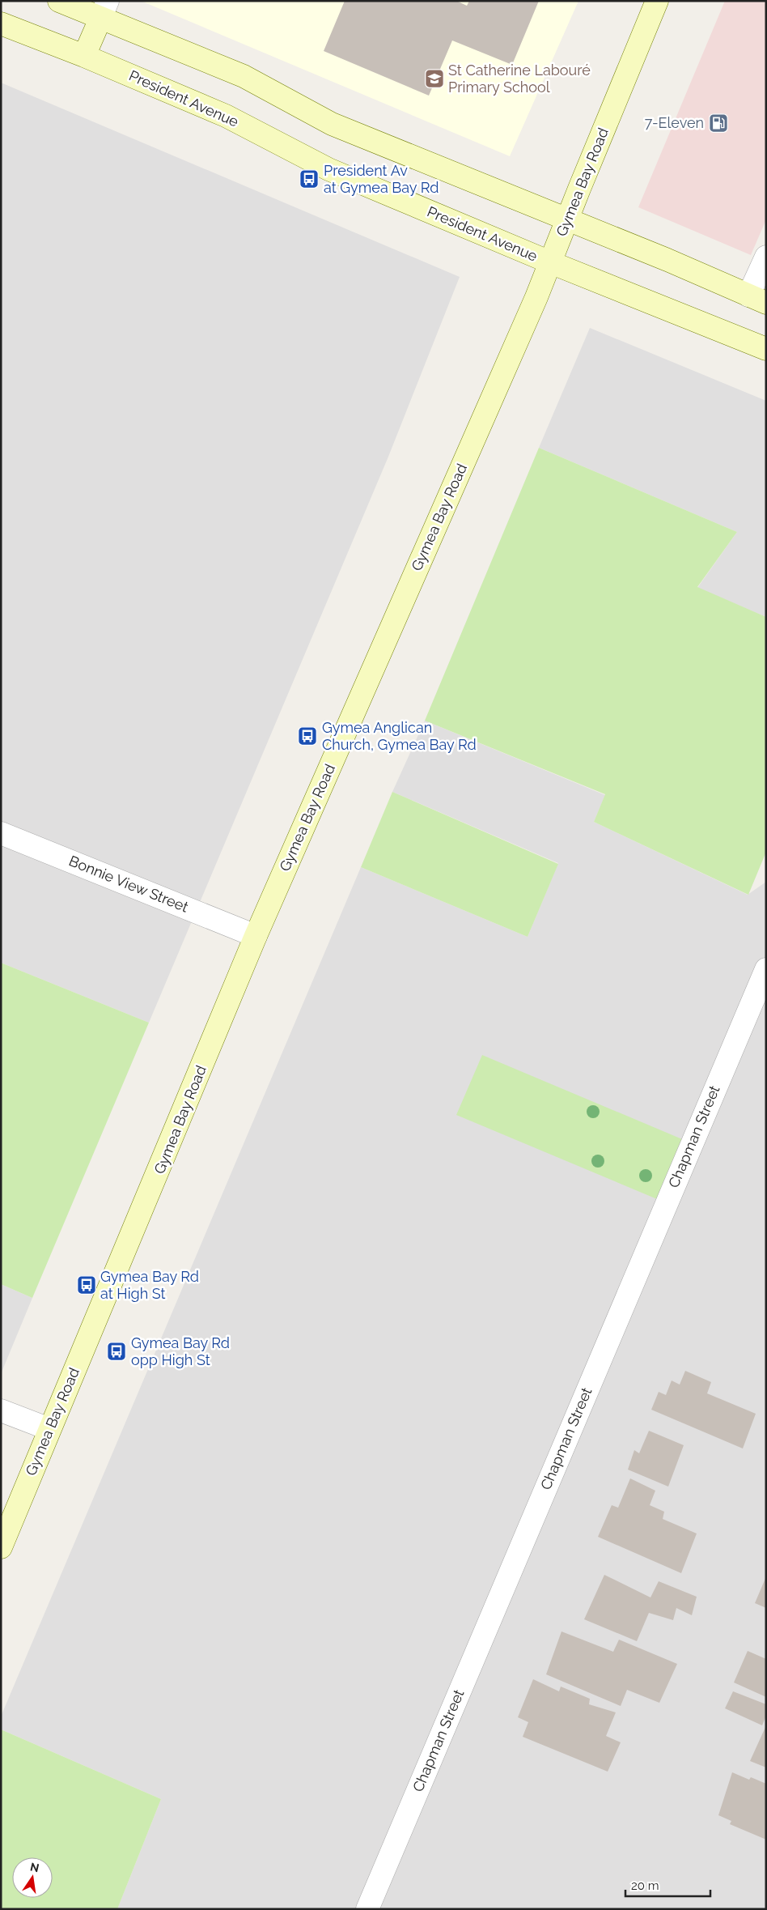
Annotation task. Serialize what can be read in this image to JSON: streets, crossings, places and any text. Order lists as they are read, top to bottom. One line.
{"streets":{"main road":["President Avenue","Gymea Bay Road"],"street":["Bonnie View Street","Chapman Street"]},"crossings":[["President Avenue","Gymea Bay Road"],["Gymea Bay Road","Bonnie View Street"]],"places":{"school or university":["St Catherine Labouré Primary School"],"fuel station":["7-Eleven"],"bus stop":["President Av at Gymea Bay Rd","Gymea Anglican Church, Gymea Bay Rd","Gymea Bay Rd at High St","Gymea Bay Rd opp High St"]},"scale_bar":"20 m","north":"top"}
